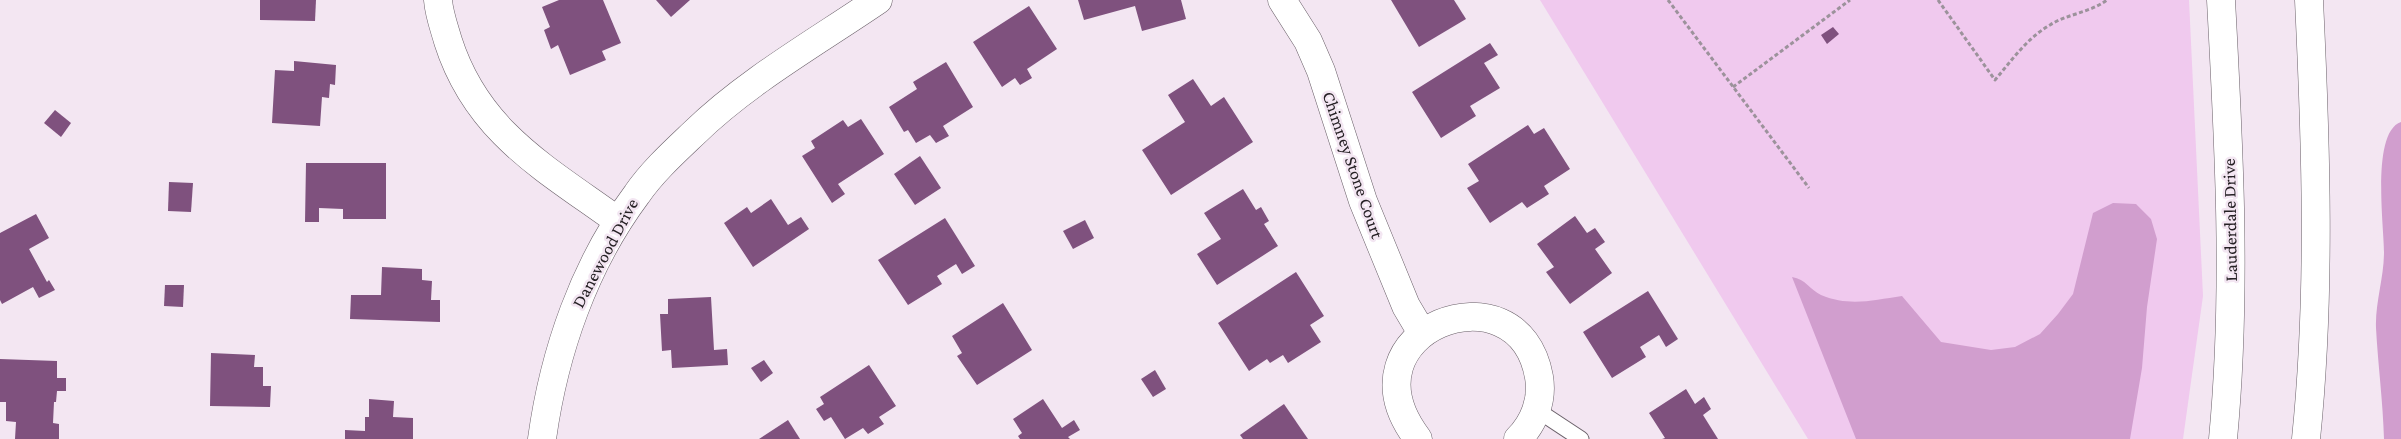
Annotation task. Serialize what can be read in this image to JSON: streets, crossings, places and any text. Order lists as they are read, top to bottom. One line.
{"streets":{"street":["Chimney Stone Court","Lauderdale Drive","Danewood Drive"]}}
